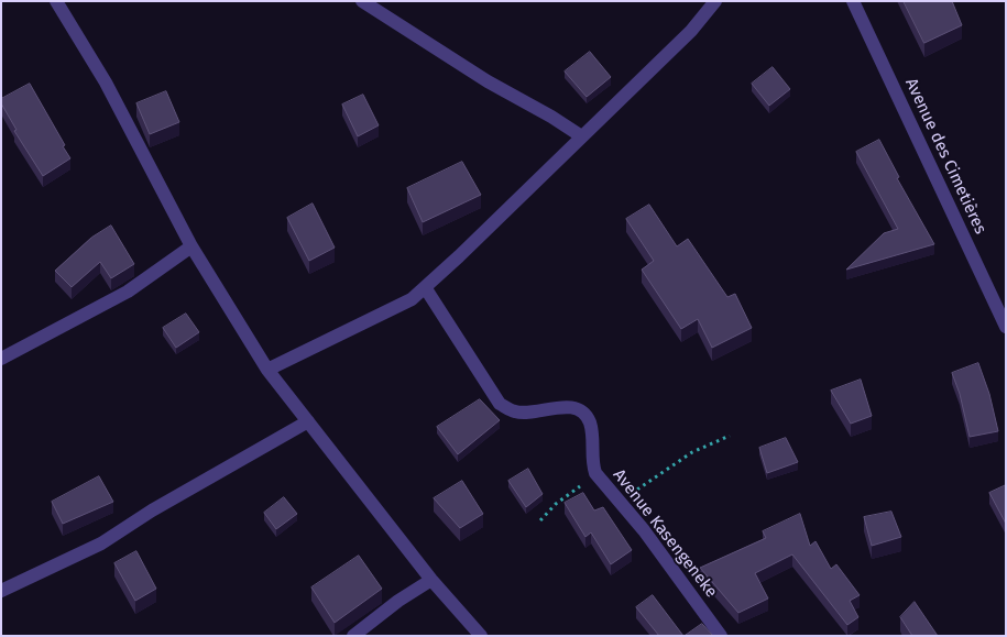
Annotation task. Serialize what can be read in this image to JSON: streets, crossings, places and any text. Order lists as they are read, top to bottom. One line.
{"streets":{"street":["Avenue des Cimetières","Avenue Kasengeneke"]}}
